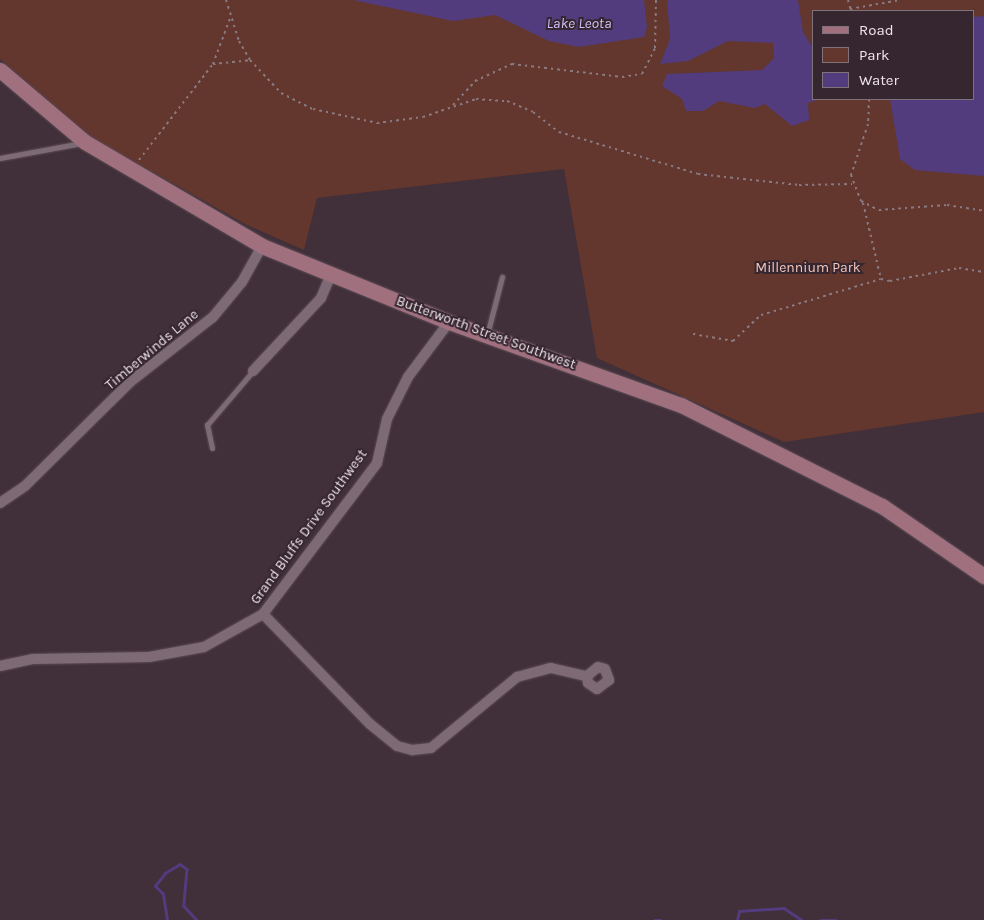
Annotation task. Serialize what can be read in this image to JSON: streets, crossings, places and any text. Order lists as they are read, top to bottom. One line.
{"streets":{"street":["Butterworth Street Southwest","Timberwinds Lane","Grand Bluffs Drive Southwest"]},"crossings":[["Butterworth Street Southwest","Timberwinds Lane"],["Butterworth Street Southwest","Grand Bluffs Drive Southwest"]],"water":["Lake Leota"],"parks":["Millennium Park"],"legend":["Road","Park","Water"]}
